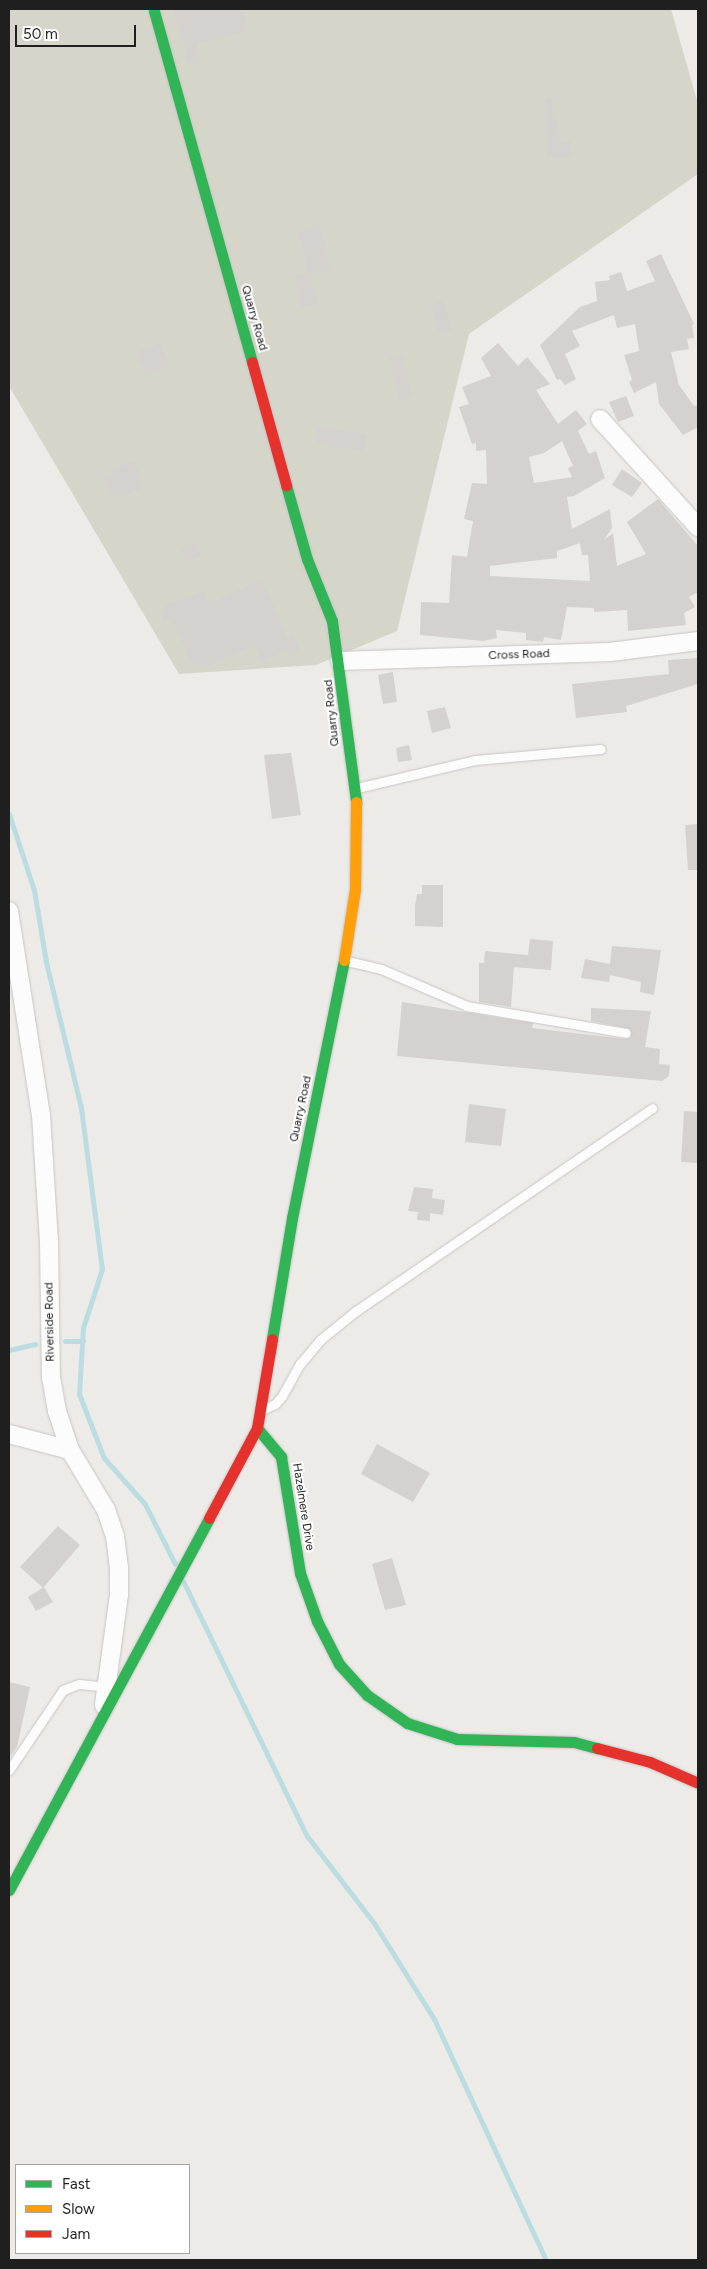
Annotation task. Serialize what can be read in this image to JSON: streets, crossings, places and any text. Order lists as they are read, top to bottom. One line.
{"streets":{"street":["Quarry Road","Cross Road","Riverside Road","Hazelmere Drive"]},"crossings":[["Quarry Road","Cross Road"],["Quarry Road","Hazelmere Drive"]],"legend":["Fast","Slow","Jam"],"scale_bar":"50 m"}
